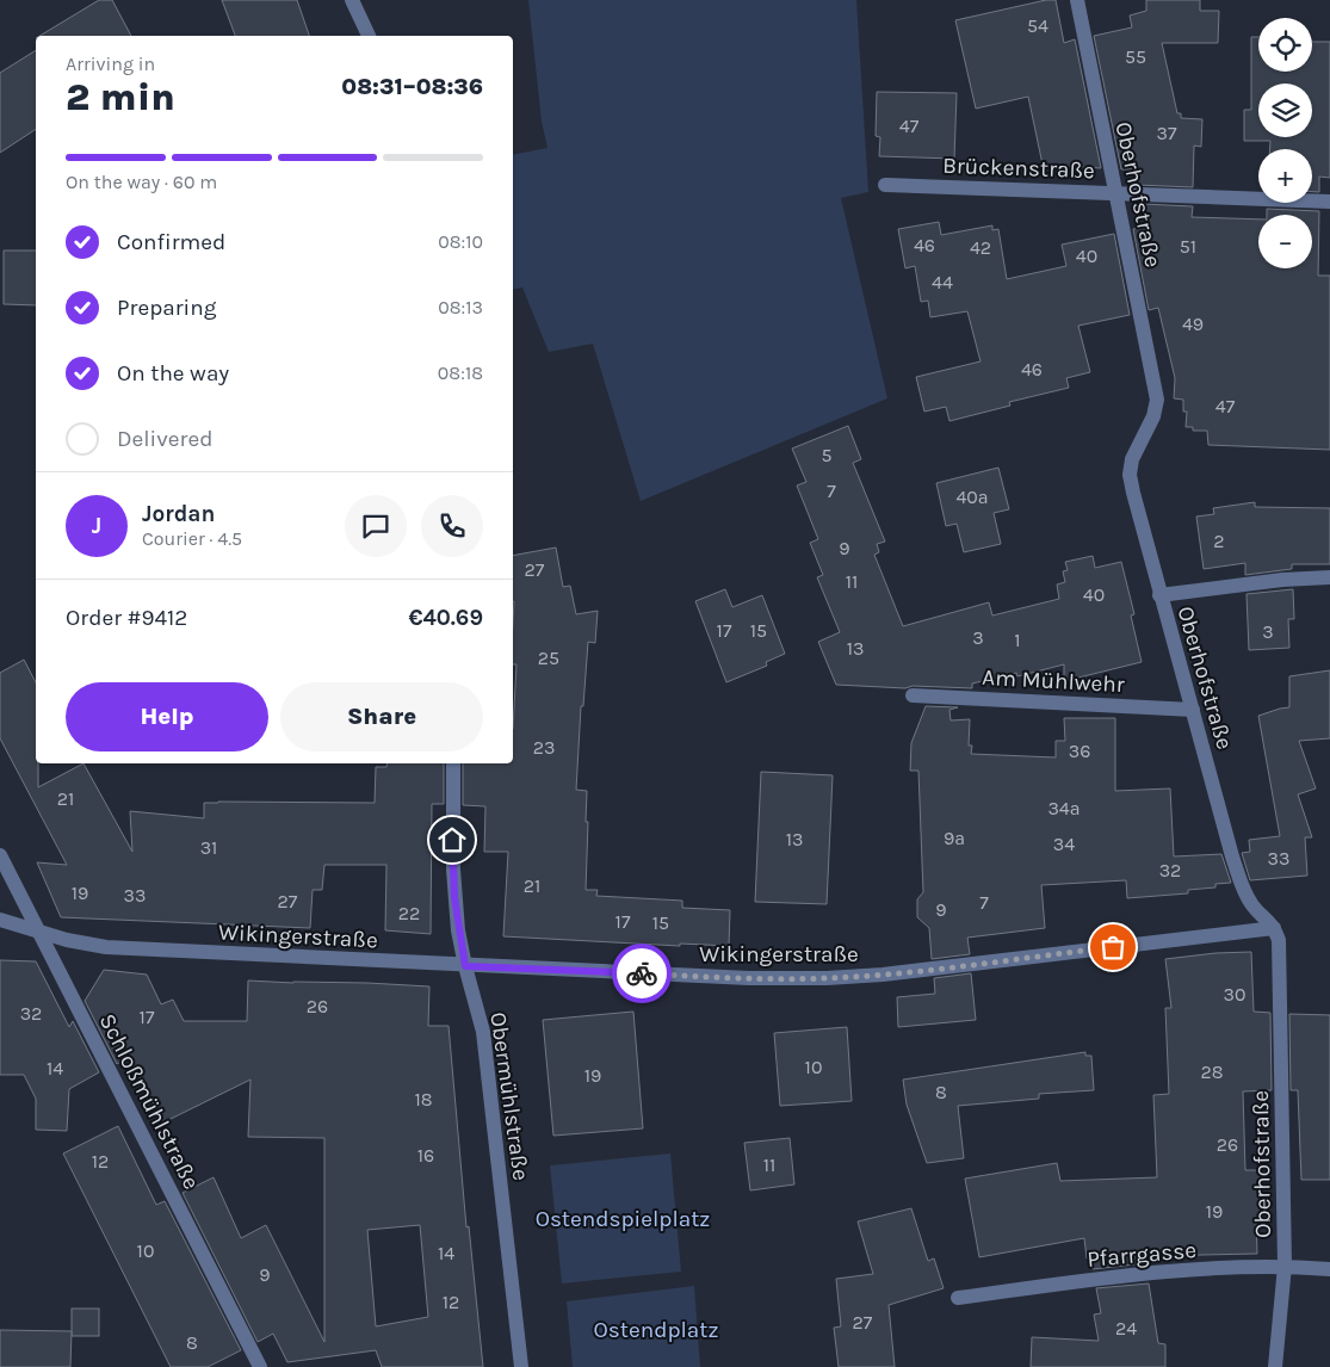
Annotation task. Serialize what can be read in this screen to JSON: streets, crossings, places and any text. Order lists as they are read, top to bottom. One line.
{"streets":{"street":["Brückenstraße","Oberhofstraße","Am Mühlwehr","Wikingerstraße","Obermühlstraße","Schloßmühlstraße","Pfarrgasse"]},"crossings":[["Brückenstraße","Oberhofstraße"],["Oberhofstraße","Am Mühlwehr"],["Oberhofstraße","Wikingerstraße"],["Oberhofstraße","Pfarrgasse"],["Wikingerstraße","Obermühlstraße"],["Wikingerstraße","Schloßmühlstraße"]],"parks":["Ostendspielplatz","Ostendplatz"],"house_numbers":["54","55","47","37","46","51","42","40","44","49","46","47","5","7","40a","2","9","27","11","40","17","15","3","3","1","13","25","23","36","21","34a","9a","13","34","31","33","32","21","19","33","27","7","9","22","17","15","30","26","32","17","10","14","28","19","8","18","26","16","12","11","19","10","14","9","12","27","24","8"],"page":{"map_buttons":["+","−"],"heading":["2 min","Arriving in","08:31–08:36"],"panel":["Jordan","Courier · 4.5","Order #9412","€40.69"],"bar":"On the way · 60 m","list":[["Confirmed","08:10"],["Preparing","08:13"],["On the way","08:18"],"Delivered"],"round":"J","buttons":["Help","Share"]}}
